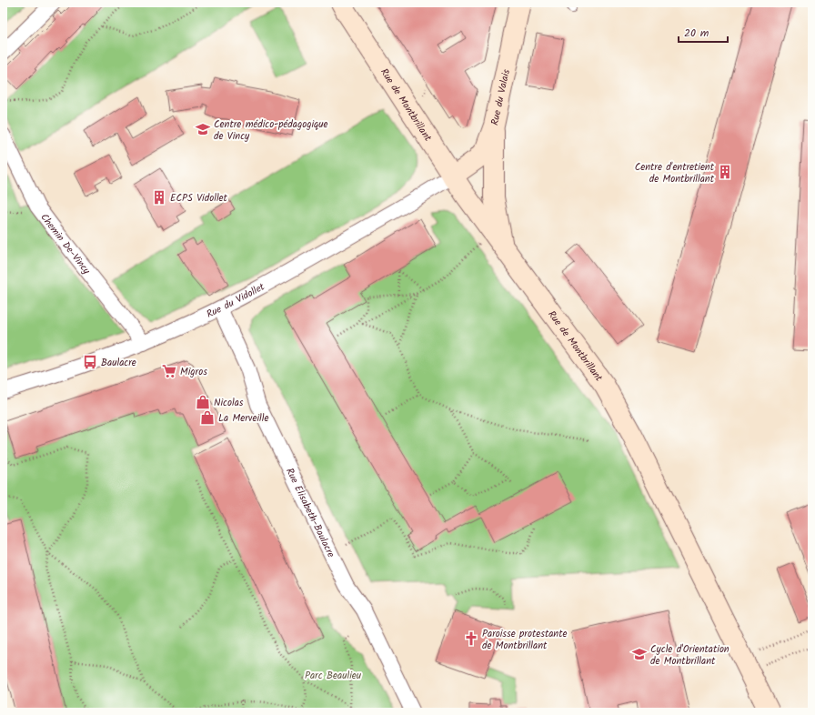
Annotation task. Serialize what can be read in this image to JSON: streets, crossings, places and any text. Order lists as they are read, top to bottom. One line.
{"streets":{"main road":["Rue du Valais","Rue de Montbrillant"],"street":["Chemin De-Vincy","Rue du Vidollet","Rue Elisabeth-Baulacre"]},"crossings":[["Rue du Valais","Rue de Montbrillant"],["Rue du Valais","Rue du Vidollet"],["Rue de Montbrillant","Rue du Vidollet"],["Chemin De-Vincy","Rue du Vidollet"],["Rue du Vidollet","Rue Elisabeth-Baulacre"]],"parks":["Parc Beaulieu"],"places":{"school or university":["Centre médico-pédagogique de Vincy","Cycle d'Orientation de Montbrillant"],"building":["Centre d'entretient de Montbrillant","ECPS Vidollet"],"bus stop":["Baulacre"],"supermarket":["Migros"],"shop":["Nicolas","La Merveille"],"church":["Paroisse protestante de Montbrillant"]},"scale_bar":"20 m"}
